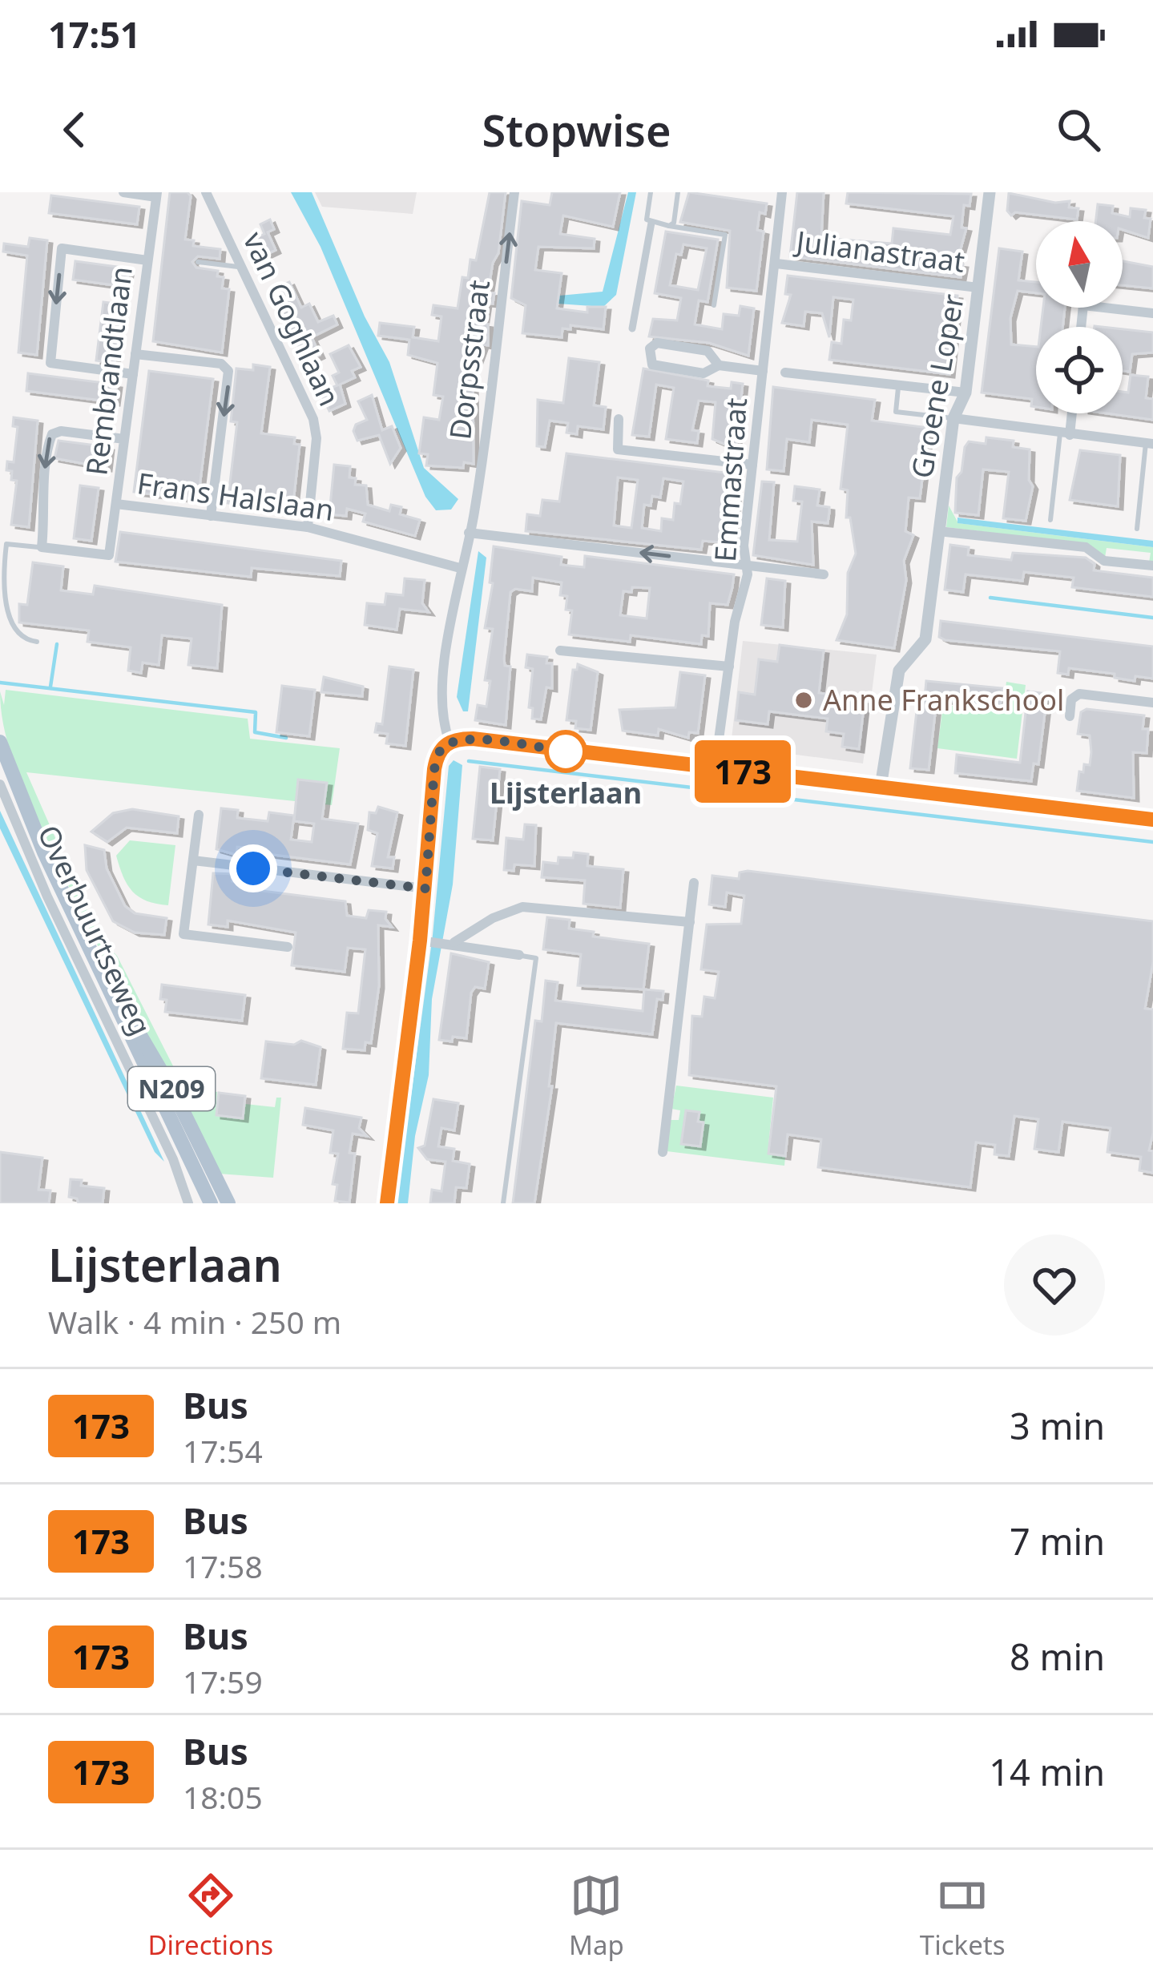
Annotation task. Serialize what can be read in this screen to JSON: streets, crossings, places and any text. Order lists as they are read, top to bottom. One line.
{"streets":{"main road":["Overbuurtseweg","N209"],"street":["Julianastraat","van Goghlaan","Dorpsstraat","Rembrandtlaan","Groene Loper","Emmastraat","Frans Halslaan"]},"crossings":[["Julianastraat","Groene Loper"],["Julianastraat","Emmastraat"],["van Goghlaan","Frans Halslaan"],["Dorpsstraat","Frans Halslaan"],["Rembrandtlaan","Frans Halslaan"]],"one_way":["Dorpsstraat"],"places":["Anne Frankschool","Lijsterlaan"],"lines":["bus line 173"],"north":"top","page":{"status":"17:51","header":"Stopwise","on_map":"173","heading":["Lijsterlaan","Walk · 4 min · 250 m"],"list":[{"mark":"173","name":"Bus","note":"17:54","value":"3 min"},{"mark":"173","name":"Bus","note":"17:58","value":"7 min"},{"mark":"173","name":"Bus","note":"17:59","value":"8 min"},{"mark":"173","name":"Bus","note":"18:05","value":"14 min"}],"tabs":["Directions","Map","Tickets"]}}
